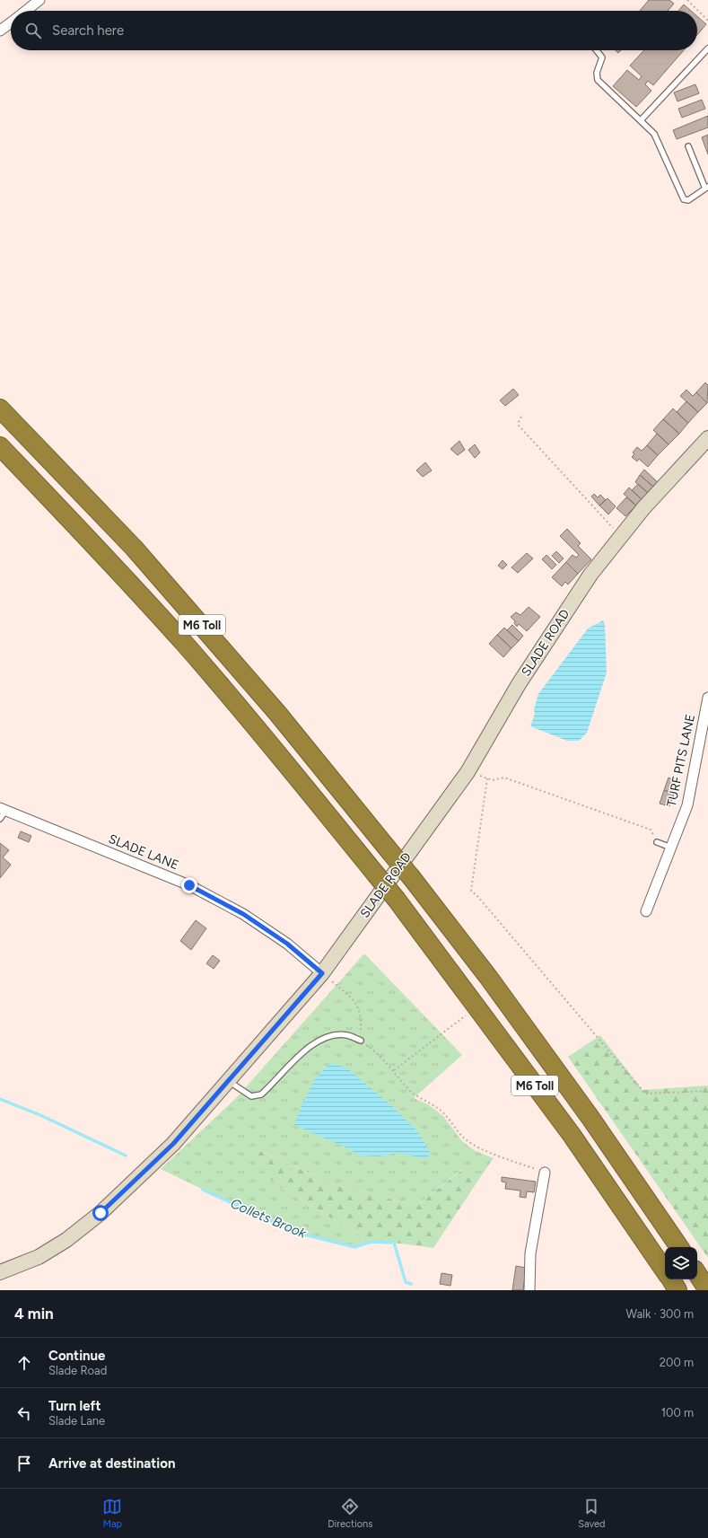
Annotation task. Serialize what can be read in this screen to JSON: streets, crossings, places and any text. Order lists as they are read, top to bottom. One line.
{"streets":{"highway":["M6 Toll"],"main road":["SLADE ROAD"],"street":["TURF PITS LANE","SLADE LANE"]},"crossings":[["SLADE ROAD","SLADE LANE"]],"water":["Collets Brook"],"page":{"search":"Search here","heading":["4 min","Walk · 300 m"],"list":[["Continue","Slade Road","200 m"],["Turn left","Slade Lane","100 m"],"Arrive at destination"],"nav":["Map","Directions","Saved"]}}
